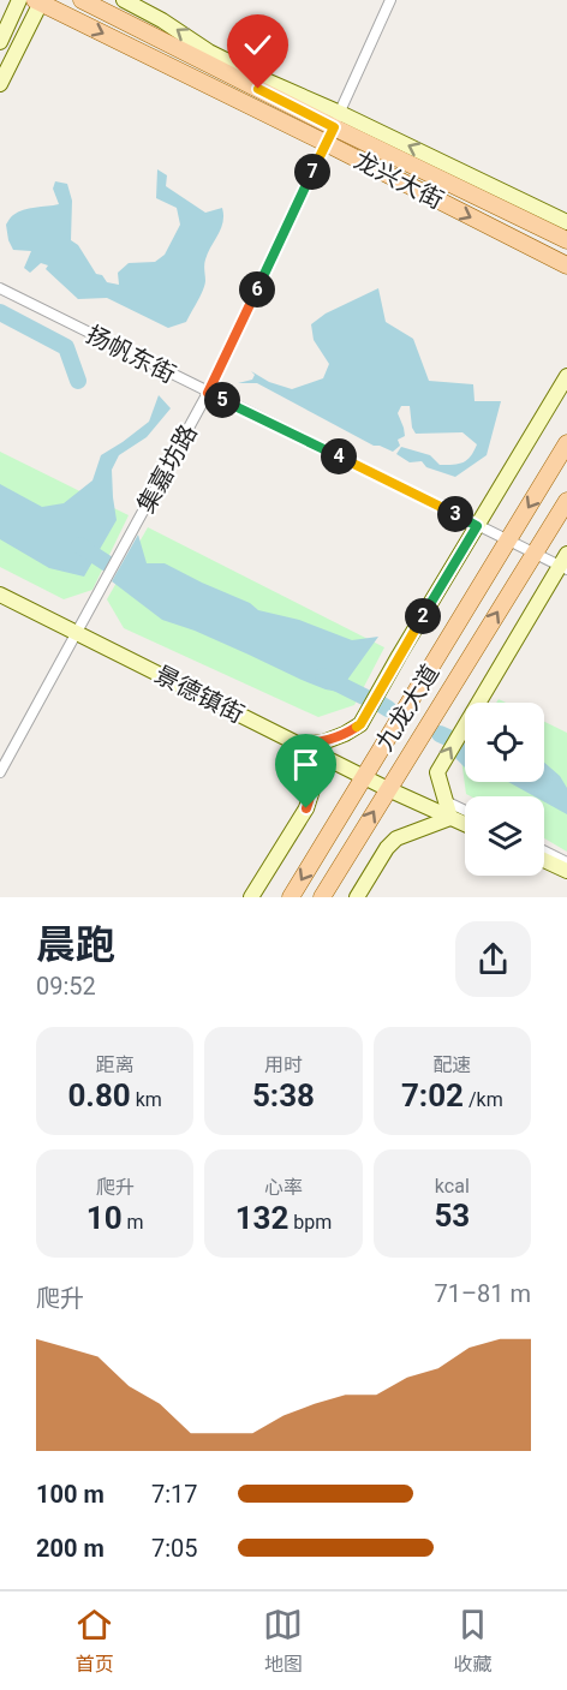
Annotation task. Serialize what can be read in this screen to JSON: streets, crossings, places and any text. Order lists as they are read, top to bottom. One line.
{"streets":{"main road":["龙兴大街","景德镇街","九龙大道"],"street":["扬帆东街","集嘉坊路"]},"crossings":[["龙兴大街","集嘉坊路"],["扬帆东街","集嘉坊路"],["扬帆东街","九龙大道"],["集嘉坊路","景德镇街"],["景德镇街","九龙大道"]],"page":{"pins":["7","6","5","4","3","2"],"heading":["晨跑","09:52"],"stats":[["距离","0.80 km"],["用时","5:38"],["配速","7:02 /km"],["爬升","10 m"],["心率","132 bpm"],["kcal","53"]],"chart":["爬升","71–81 m"],"list":[{"name":"100 m","note":"7:17"},{"name":"200 m","note":"7:05"}],"tabs":["首页","地图","收藏"]}}
